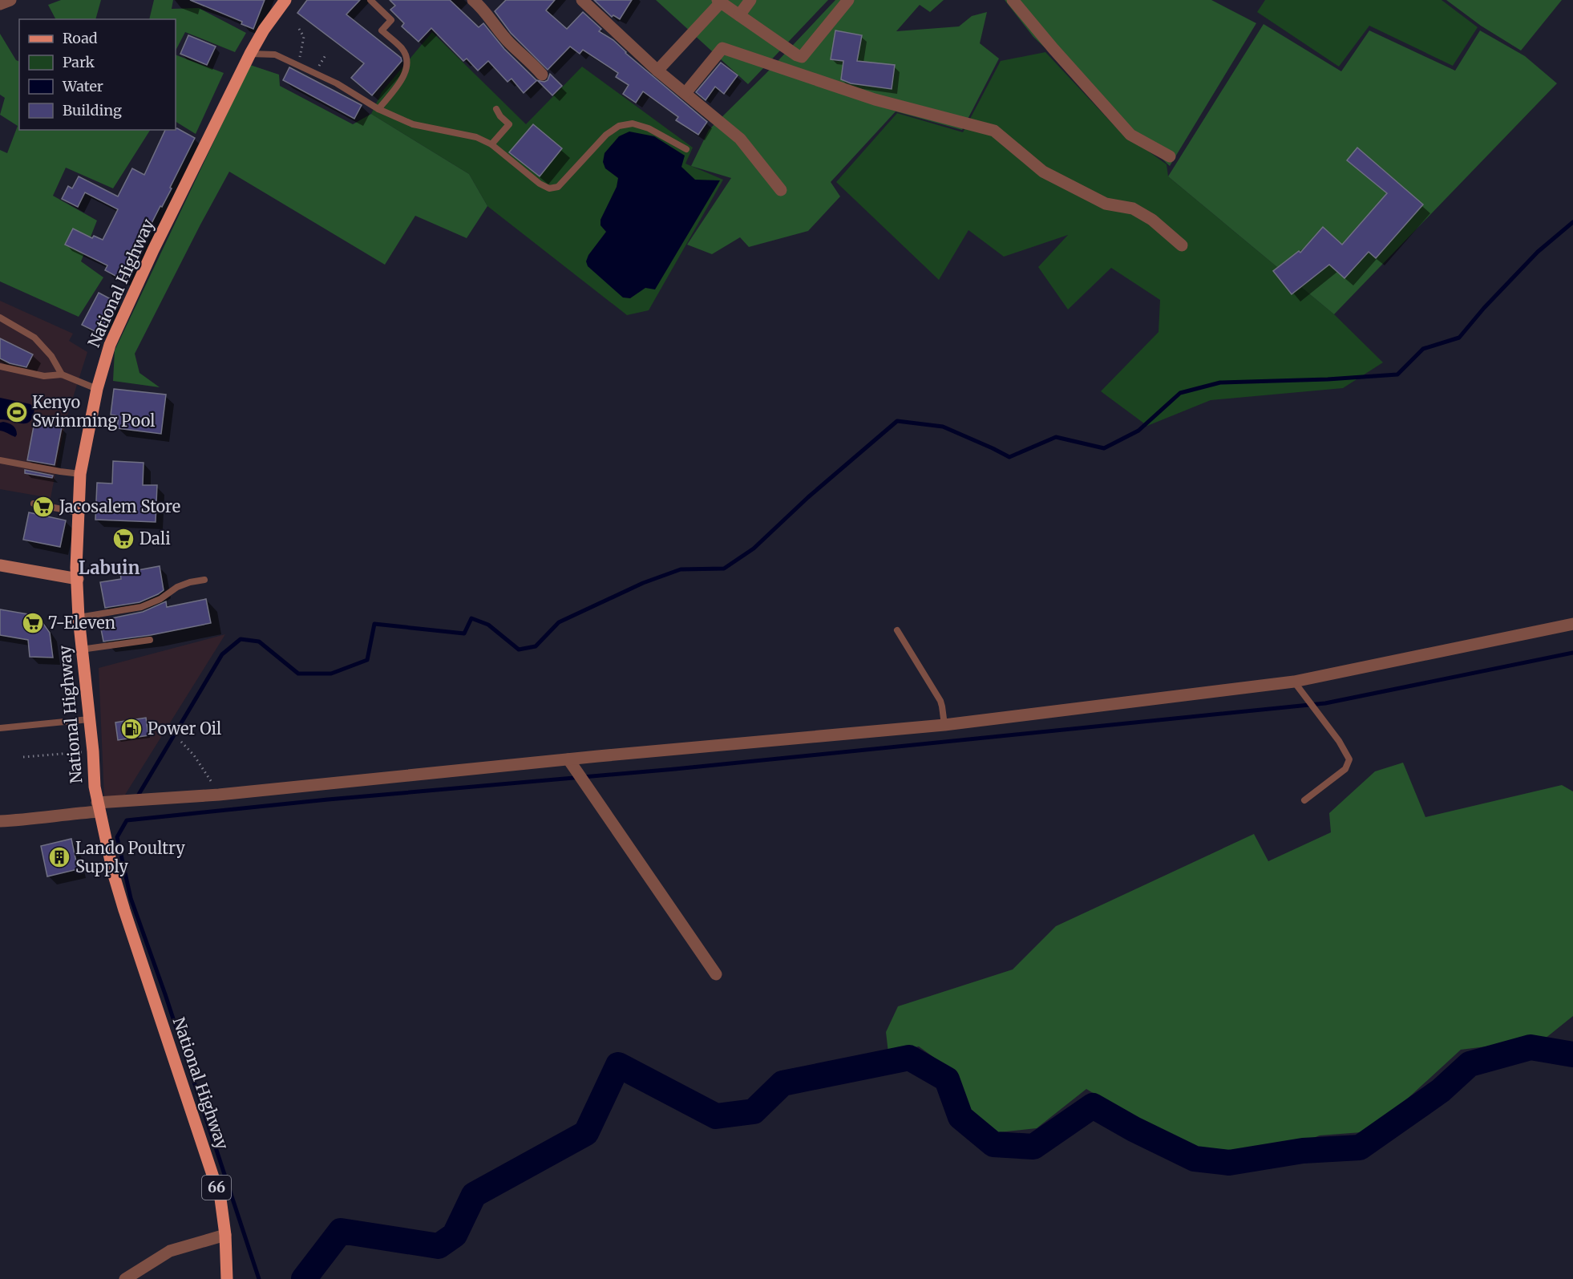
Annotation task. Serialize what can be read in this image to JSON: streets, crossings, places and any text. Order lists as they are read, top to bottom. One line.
{"streets":{"main road":["National Highway","66"]},"districts":["Labuin"],"places":{"sports":["Kenyo Swimming Pool"],"supermarket":["Jacosalem Store","Dali","7-Eleven"],"fuel station":["Power Oil"],"building":["Lando Poultry Supply"]},"legend":["Road","Park","Water","Building"]}
